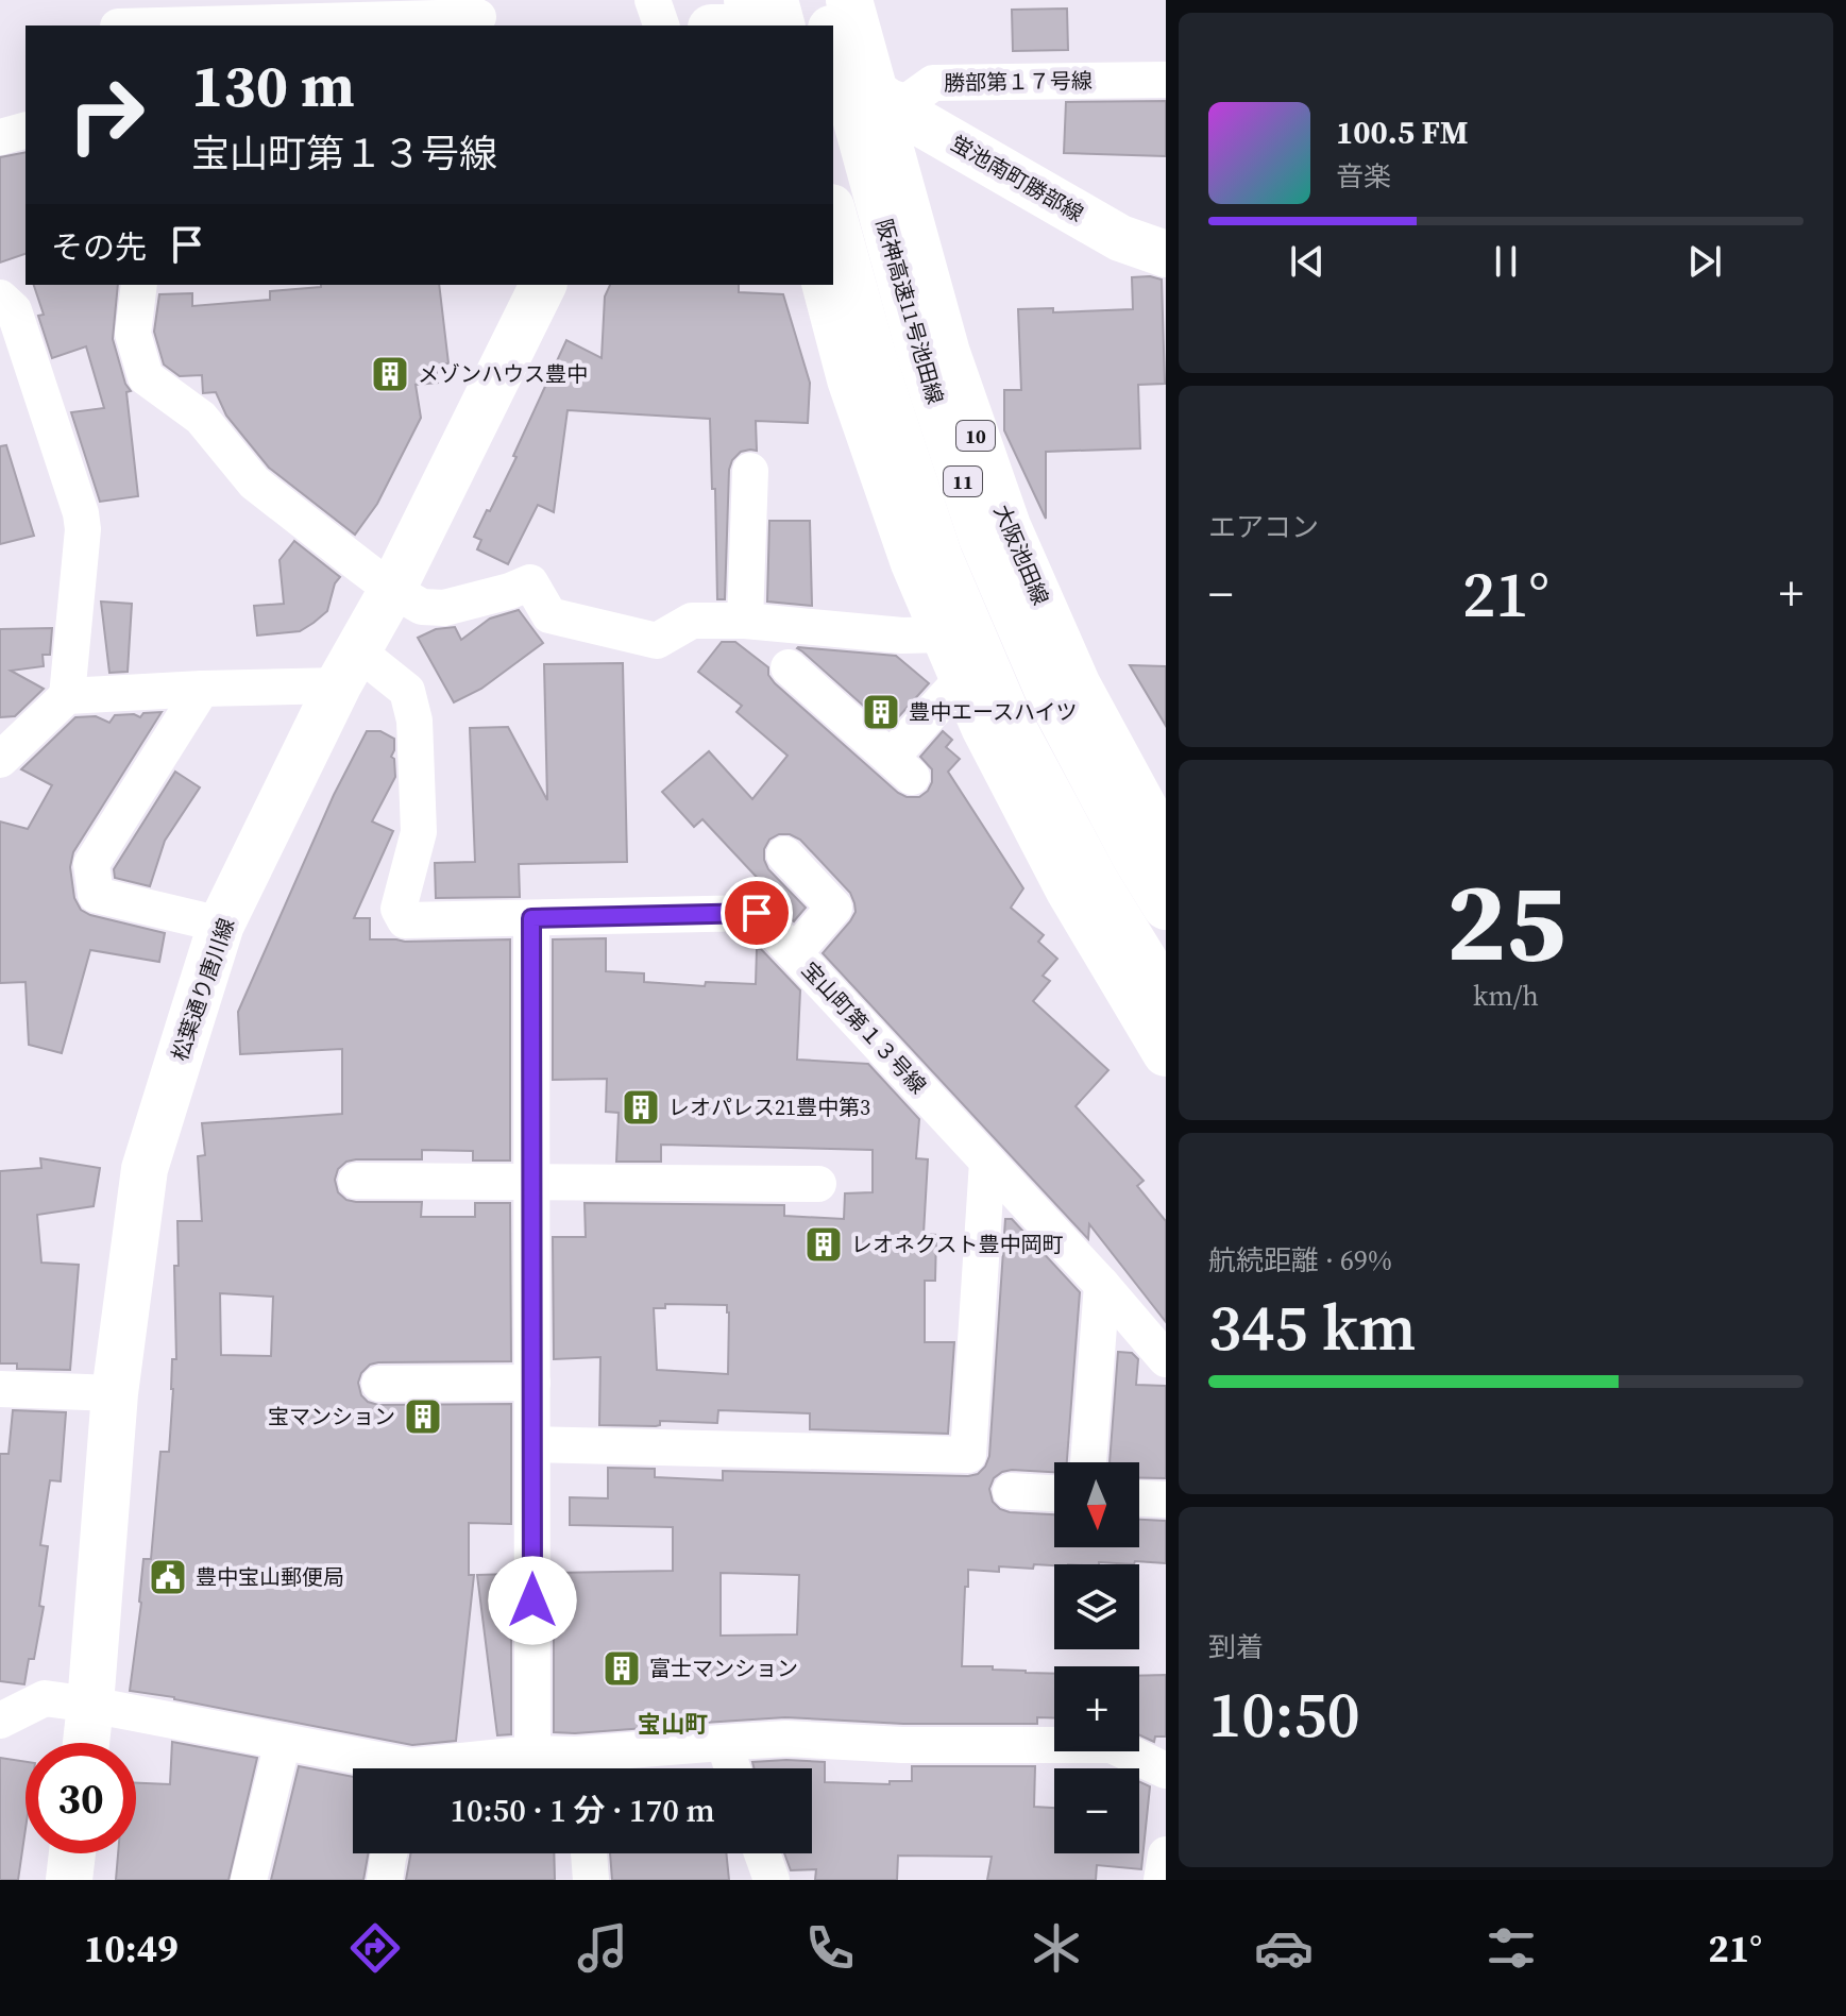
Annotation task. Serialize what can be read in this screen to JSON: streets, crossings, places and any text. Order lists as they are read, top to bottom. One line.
{"streets":{"main road":["勝部第１７号線","蛍池南町勝部線","阪神高速11号池田線","10","11","大阪池田線","松葉通り唐川線"],"street":["宝山町第１３号線"]},"crossings":[["勝部第１７号線","蛍池南町勝部線"],["勝部第１７号線","大阪池田線"],["蛍池南町勝部線","大阪池田線"],["松葉通り唐川線","宝山町第１３号線"]],"districts":["宝山町"],"places":{"building":["メゾンハウス豊中","豊中エースハイツ","レオパレス21豊中第3","レオネクスト豊中岡町","宝マンション","富士マンション"],"public building":["豊中宝山郵便局"]},"north":"bottom","page":{"turn":["130 m","宝山町第１３号線"],"song":["100.5 FM","音楽"],"then":"その先","tile":["エアコン",["25","km/h"],["航続距離 · 69%","345 km"],["到着","10:50"]],"heat":["−","21°","+"],"map_buttons":["+","−"],"limit":"30","trip":"10:50 · 1 分 · 170 m","tabs":["10:49","21°"]}}
